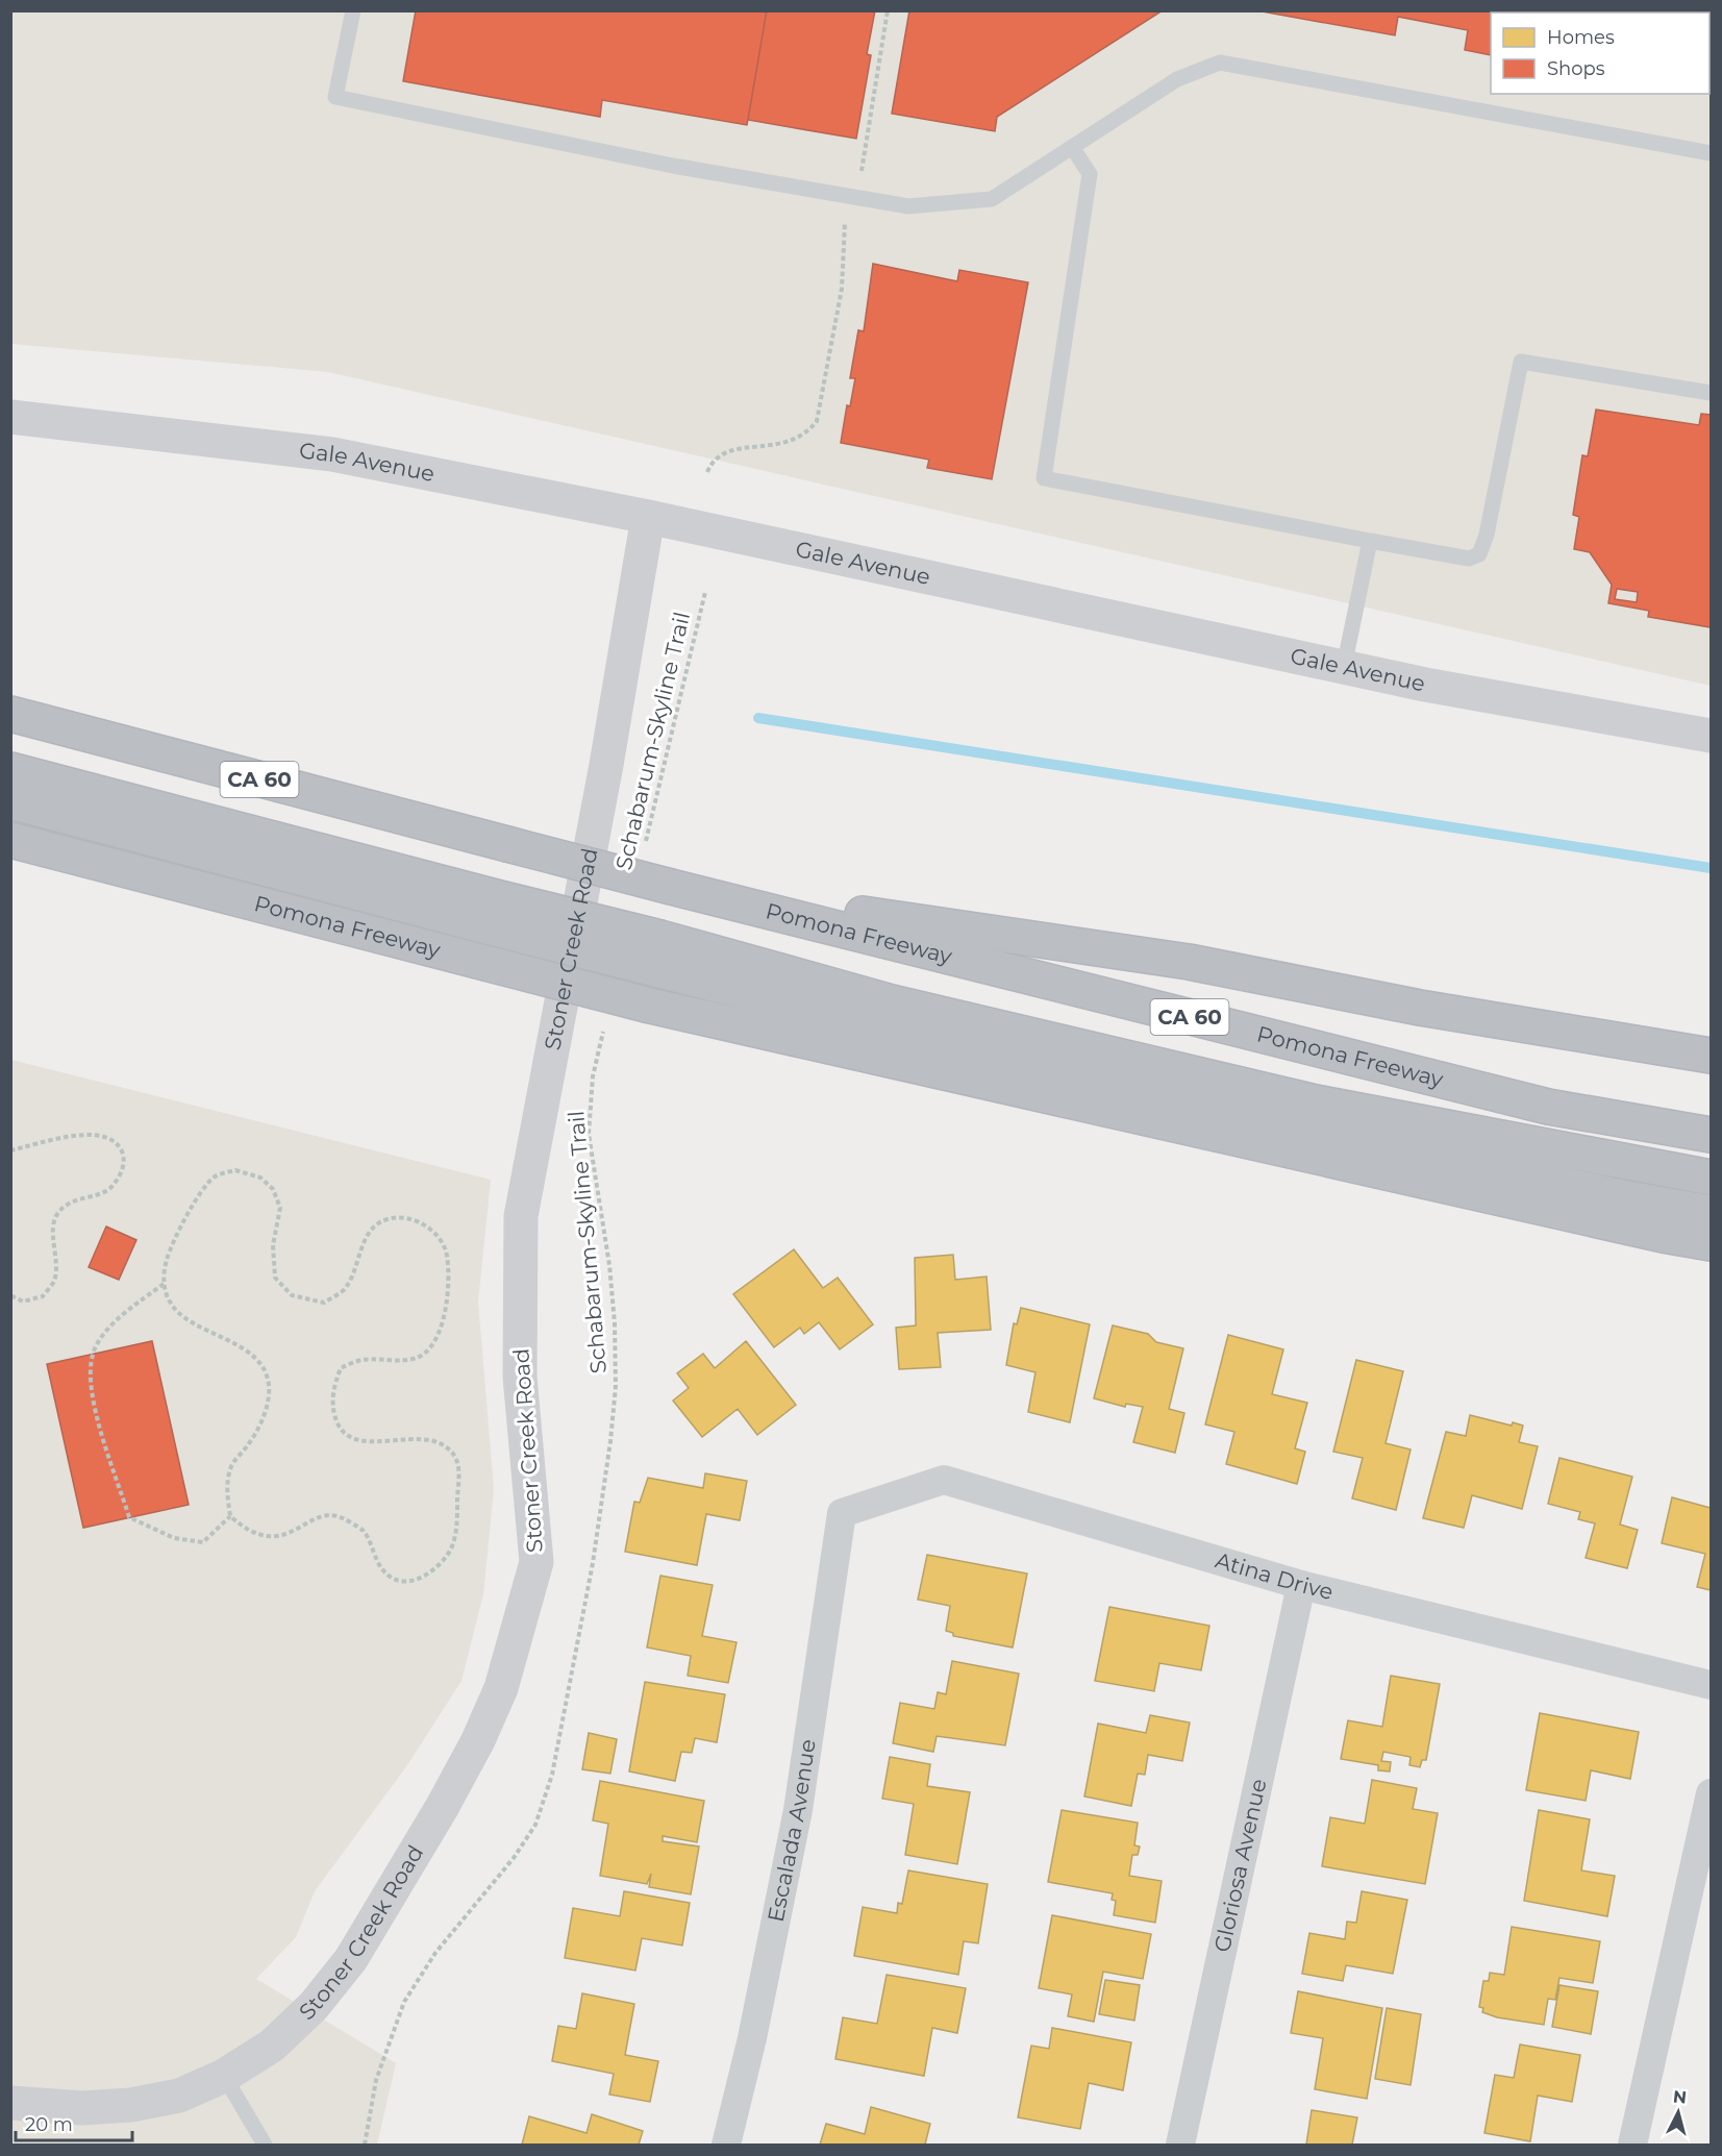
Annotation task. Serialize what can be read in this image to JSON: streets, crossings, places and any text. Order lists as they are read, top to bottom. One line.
{"streets":{"highway":["CA 60","Pomona Freeway"],"street":["Gale Avenue","Stoner Creek Road","Atina Drive","Escalada Avenue","Gloriosa Avenue"],"path":["Schabarum-Skyline Trail"]},"crossings":[["Gale Avenue","Stoner Creek Road"],["Atina Drive","Escalada Avenue"],["Atina Drive","Gloriosa Avenue"]],"legend":["Homes","Shops"],"scale_bar":"20 m","north":"top"}
